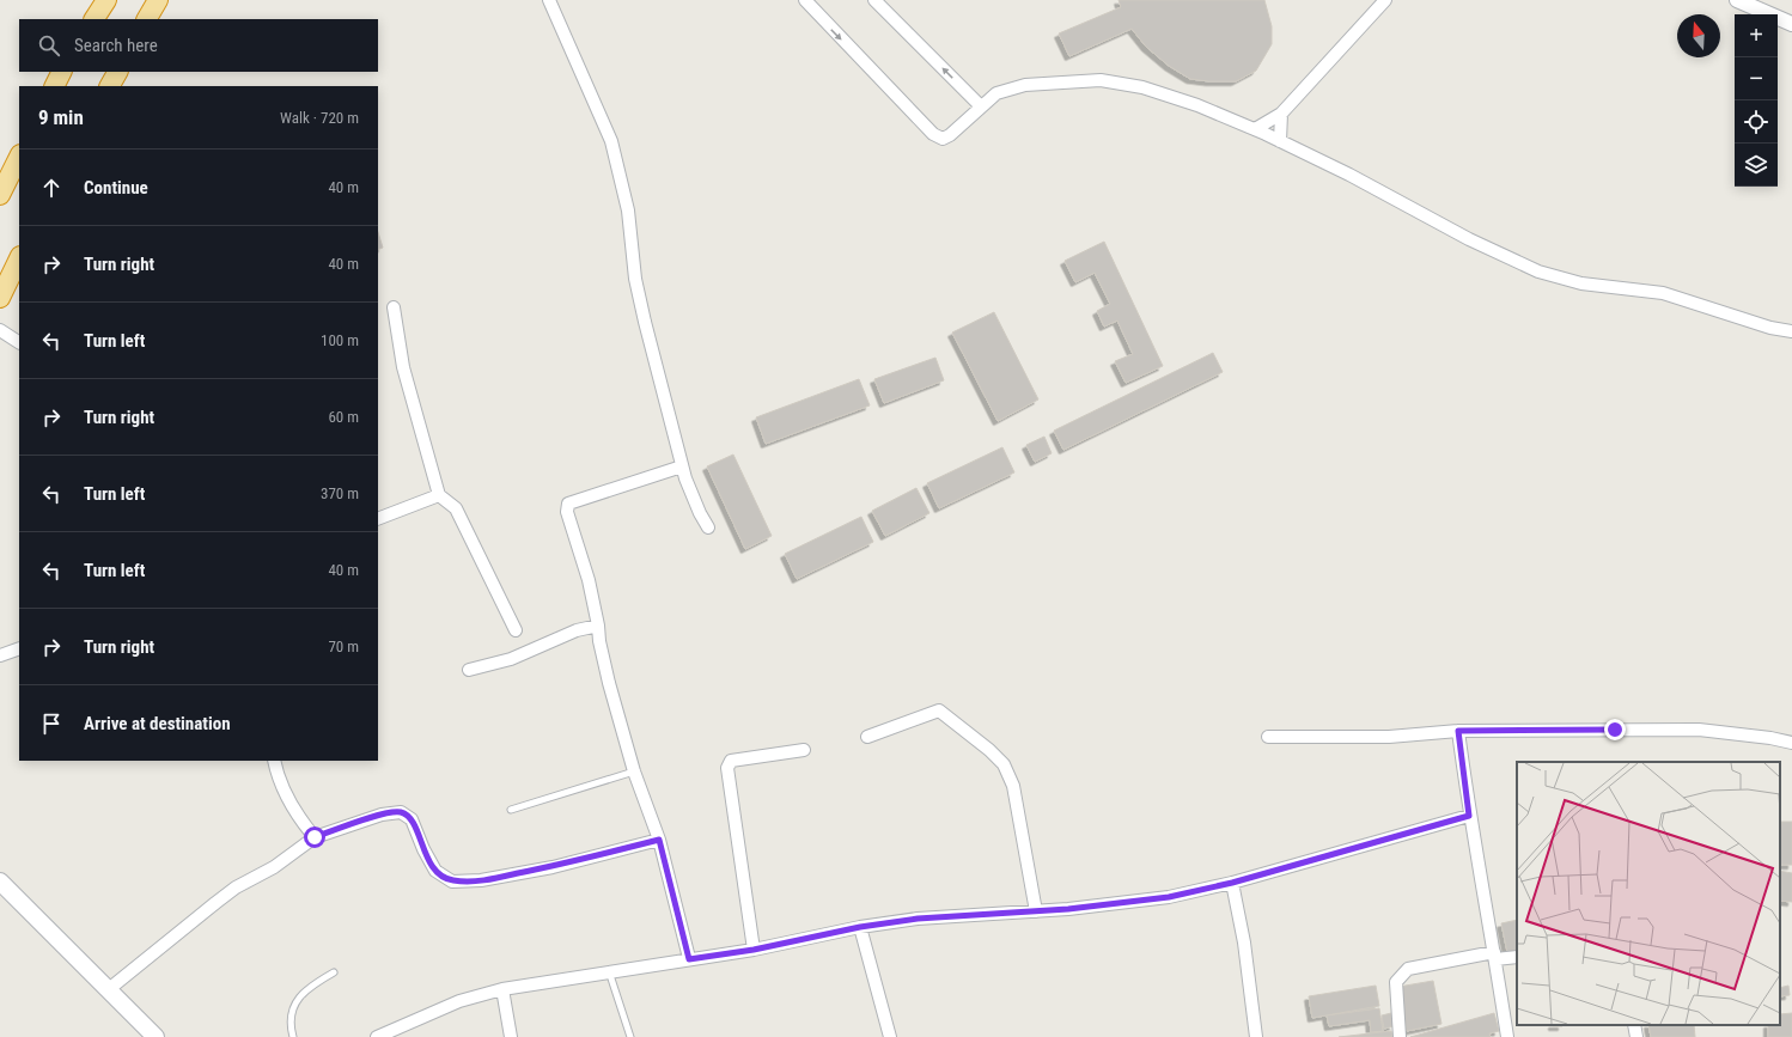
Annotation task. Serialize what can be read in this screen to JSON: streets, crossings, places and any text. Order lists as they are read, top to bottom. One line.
{"north":"top","page":{"map_buttons":["+","−"],"search":"Search here","heading":["9 min","Walk · 720 m"],"list":[["Continue","40 m"],["Turn right","40 m"],["Turn left","100 m"],["Turn right","60 m"],["Turn left","370 m"],["Turn left","40 m"],["Turn right","70 m"],"Arrive at destination"]}}
